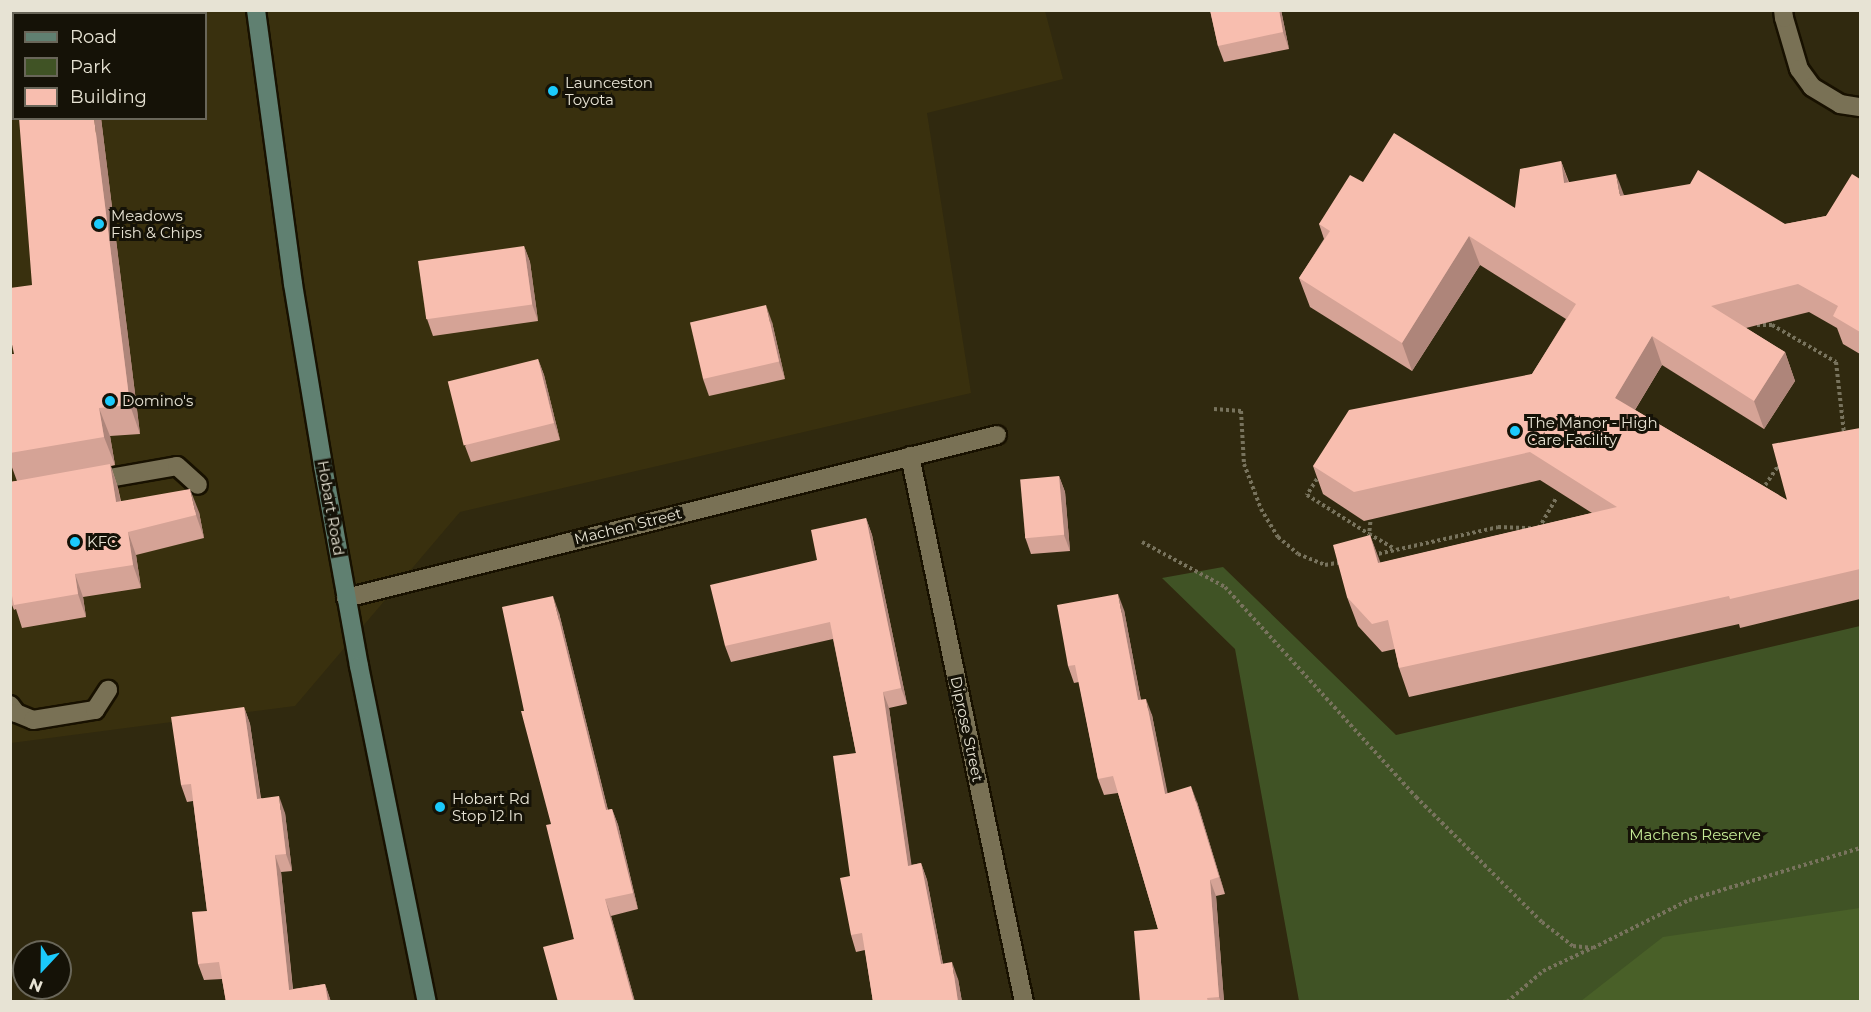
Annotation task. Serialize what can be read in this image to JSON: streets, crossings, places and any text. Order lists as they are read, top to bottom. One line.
{"streets":{"main road":["Hobart Road"],"street":["Machen Street","Diprose Street"]},"crossings":[["Hobart Road","Machen Street"],["Machen Street","Diprose Street"]],"parks":["Machens Reserve"],"places":["Launceston Toyota","Meadows Fish & Chips","Domino's","The Manor - High Care Facility","KFC","Hobart Rd Stop 12 In"],"legend":["Road","Park","Building"],"north":"bottom"}
